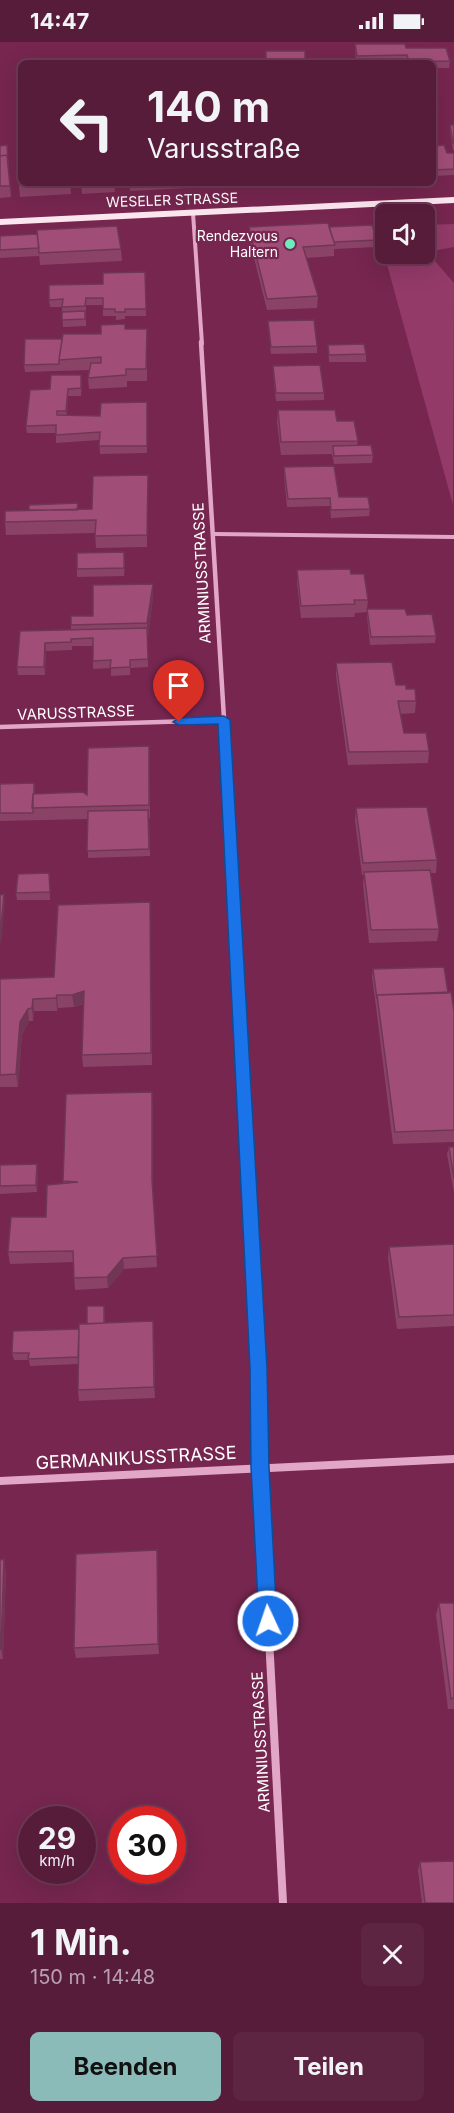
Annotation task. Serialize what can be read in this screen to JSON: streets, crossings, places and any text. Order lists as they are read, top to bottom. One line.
{"streets":{"main road":["WESELER STRASSE"],"street":["ARMINIUSSTRASSE","VARUSSTRASSE","GERMANIKUSSTRASSE"]},"crossings":[["WESELER STRASSE","ARMINIUSSTRASSE"],["ARMINIUSSTRASSE","VARUSSTRASSE"],["ARMINIUSSTRASSE","GERMANIKUSSTRASSE"]],"places":["Rendezvous Haltern"],"page":{"status":"14:47","turn":["140 m","Varusstraße"],"speed":"29 km/h","limit":"30","heading":["1 Min.","150 m · 14:48"],"buttons":["Beenden","Teilen"]}}
